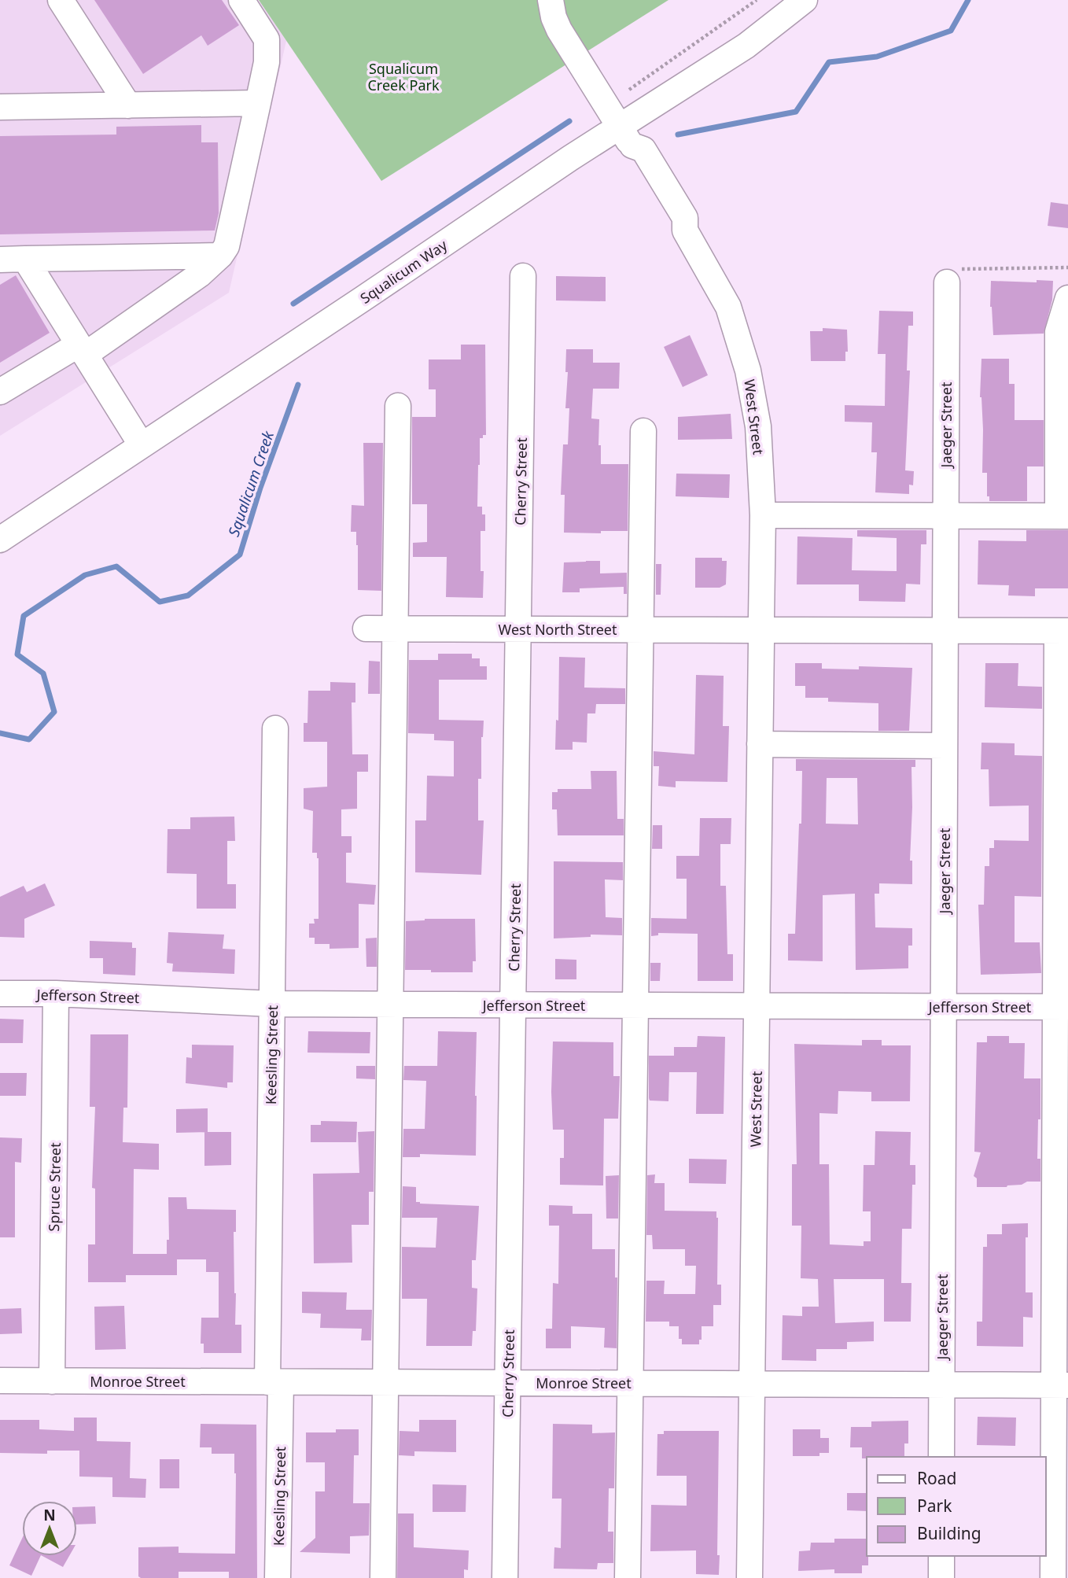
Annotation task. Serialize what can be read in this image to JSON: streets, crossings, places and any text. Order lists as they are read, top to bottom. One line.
{"streets":{"street":["Squalicum Way","West Street","Jaeger Street","Cherry Street","West North Street","Jefferson Street","Keesling Street","Spruce Street","Monroe Street"]},"crossings":[["Squalicum Way","West Street"],["West Street","West North Street"],["West Street","Jefferson Street"],["West Street","Monroe Street"],["Jaeger Street","West North Street"],["Jaeger Street","Jefferson Street"],["Jaeger Street","Monroe Street"],["Cherry Street","West North Street"],["Cherry Street","Jefferson Street"],["Cherry Street","Monroe Street"],["Jefferson Street","Keesling Street"],["Jefferson Street","Spruce Street"],["Keesling Street","Monroe Street"],["Spruce Street","Monroe Street"]],"water":["Squalicum Creek"],"parks":["Squalicum Creek Park"],"legend":["Road","Park","Building"],"north":"top"}
